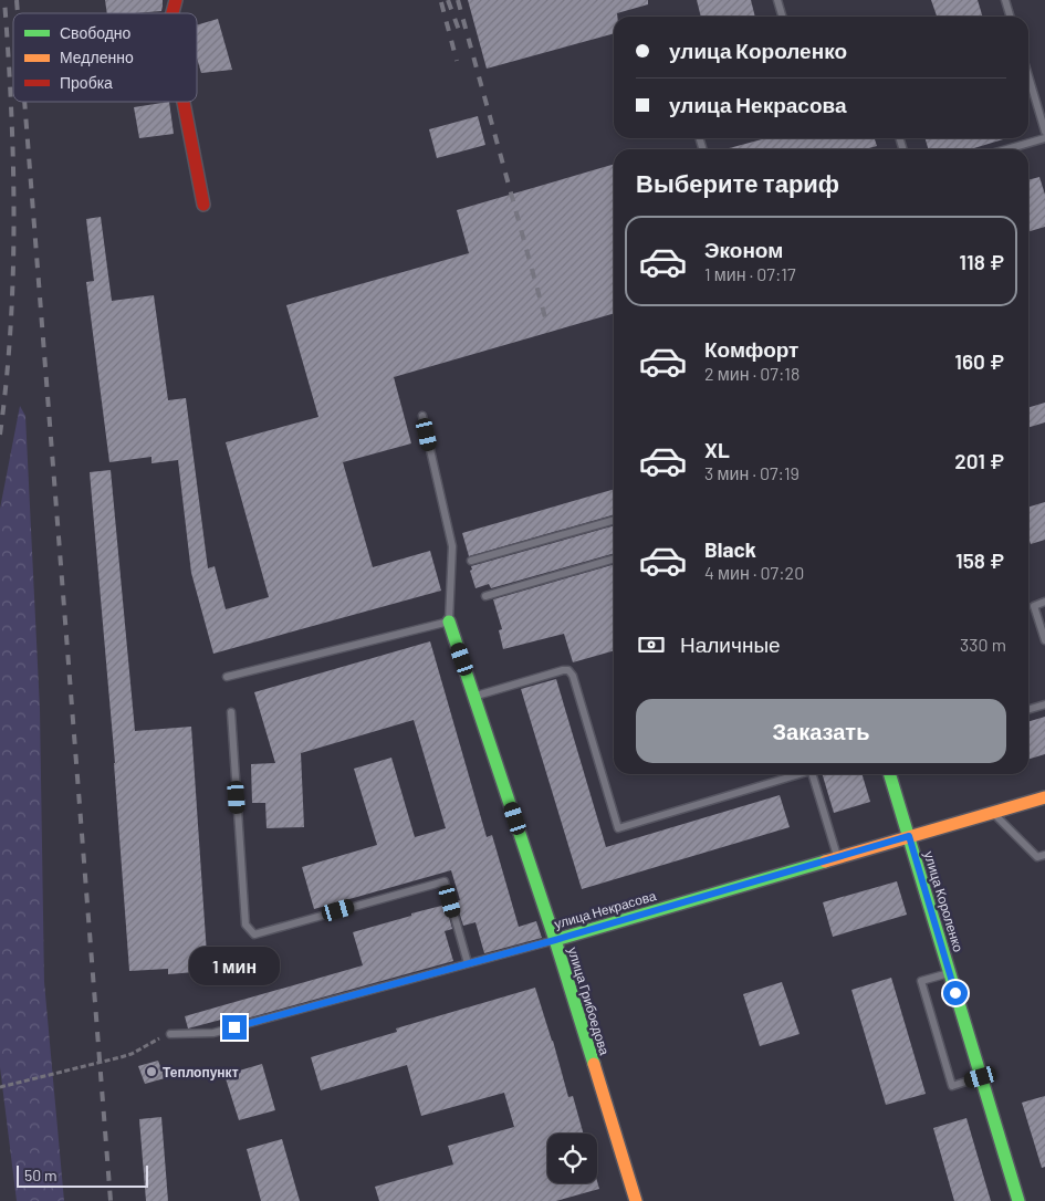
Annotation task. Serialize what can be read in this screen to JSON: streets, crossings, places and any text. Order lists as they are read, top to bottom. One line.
{"streets":{"street":["улица Короленко","улица Некрасова","улица Грибоедова"]},"crossings":[["улица Короленко","улица Некрасова"],["улица Некрасова","улица Грибоедова"]],"places":["Теплопункт"],"legend":["Свободно","Медленно","Пробка"],"scale_bar":"50 m","page":{"banner":["улица Короленко","улица Некрасова"],"heading":"Выберите тариф","list":[{"name":"Эконом","note":"1 мин · 07:17","value":"118 ₽"},{"name":"Комфорт","note":"2 мин · 07:18","value":"160 ₽"},{"name":"XL","note":"3 мин · 07:19","value":"201 ₽"},{"name":"Black","note":"4 мин · 07:20","value":"158 ₽"}],"pay":["Наличные","330 m"],"buttons":"Заказать","bubble":"1 мин","scale":"50 m"}}
